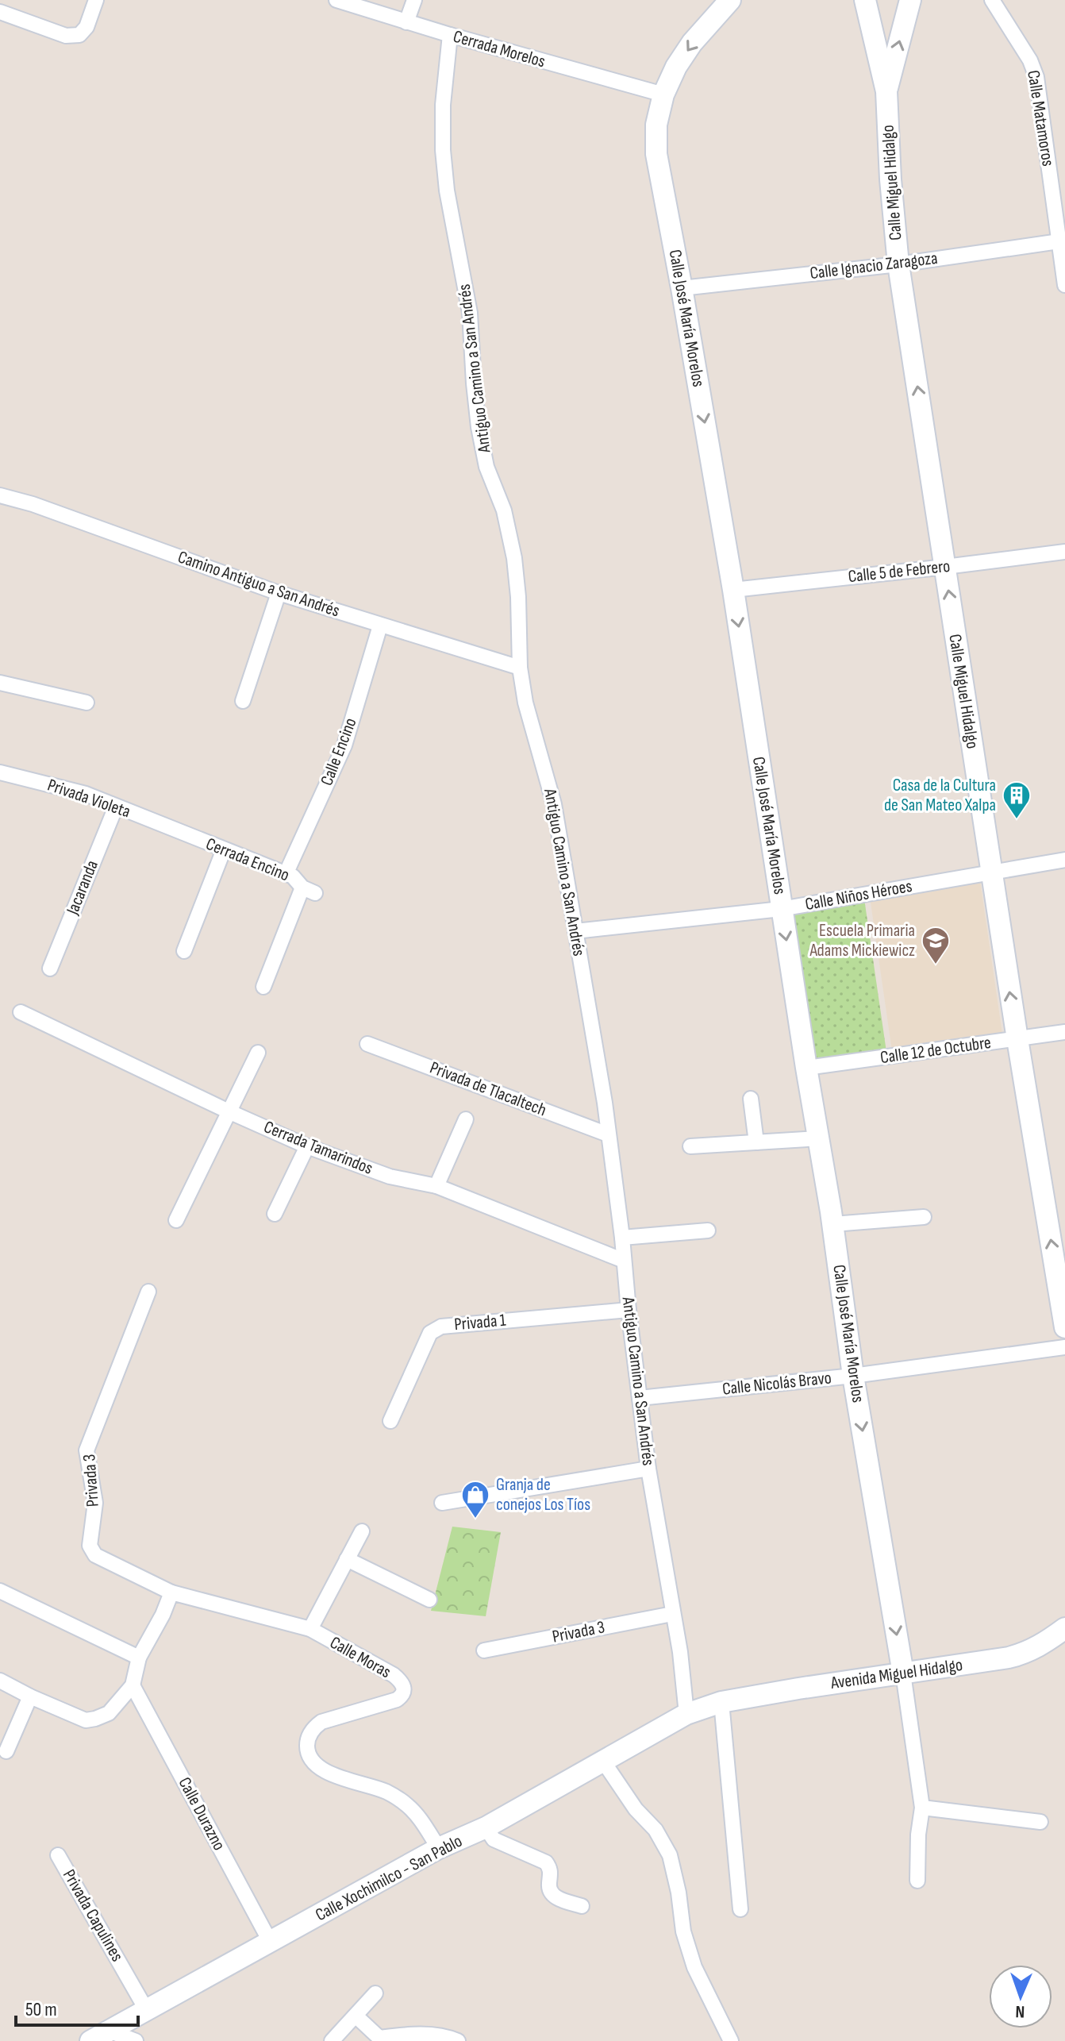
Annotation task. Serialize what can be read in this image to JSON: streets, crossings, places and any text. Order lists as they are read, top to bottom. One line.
{"streets":{"main road":["Calle Miguel Hidalgo","Calle José María Morelos","Avenida Miguel Hidalgo","Calle Xochimilco - San Pablo"],"street":["Cerrada Morelos","Calle Matamoros","Calle Ignacio Zaragoza","Antiguo Camino a San Andrés","Calle 5 de Febrero","Camino Antiguo a San Andrés","Calle Encino","Privada Violeta","Cerrada Encino","Jacaranda","Calle Niños Héroes","Calle 12 de Octubre","Privada de Tlacaltech","Cerrada Tamarindos","Privada 1","Calle Nicolás Bravo","Privada 3","Calle Moras","Calle Durazno","Privada Capulines"]},"crossings":[["Cerrada Morelos","Calle José María Morelos"],["Cerrada Morelos","Antiguo Camino a San Andrés"],["Calle Matamoros","Calle Ignacio Zaragoza"],["Calle Miguel Hidalgo","Calle Ignacio Zaragoza"],["Calle Miguel Hidalgo","Calle 5 de Febrero"],["Calle Miguel Hidalgo","Calle Niños Héroes"],["Calle Miguel Hidalgo","Calle 12 de Octubre"],["Calle Ignacio Zaragoza","Calle José María Morelos"],["Calle José María Morelos","Calle 5 de Febrero"],["Calle José María Morelos","Calle Niños Héroes"],["Calle José María Morelos","Calle 12 de Octubre"],["Calle José María Morelos","Calle Nicolás Bravo"],["Calle José María Morelos","Avenida Miguel Hidalgo"],["Antiguo Camino a San Andrés","Camino Antiguo a San Andrés"],["Antiguo Camino a San Andrés","Calle Niños Héroes"],["Antiguo Camino a San Andrés","Privada de Tlacaltech"],["Antiguo Camino a San Andrés","Cerrada Tamarindos"],["Antiguo Camino a San Andrés","Privada 1"],["Antiguo Camino a San Andrés","Calle Nicolás Bravo"],["Antiguo Camino a San Andrés","Privada 3"],["Antiguo Camino a San Andrés","Avenida Miguel Hidalgo"],["Antiguo Camino a San Andrés","Calle Xochimilco - San Pablo"],["Camino Antiguo a San Andrés","Calle Encino"],["Calle Encino","Cerrada Encino"],["Privada Violeta","Cerrada Encino"],["Privada Violeta","Jacaranda"],["Privada 3","Calle Moras"],["Calle Moras","Calle Xochimilco - San Pablo"],["Avenida Miguel Hidalgo","Calle Xochimilco - San Pablo"],["Calle Durazno","Calle Xochimilco - San Pablo"],["Calle Xochimilco - San Pablo","Privada Capulines"]],"one_way":["Calle Miguel Hidalgo","Calle José María Morelos"],"places":{"building":["Casa de la Cultura de San Mateo Xalpa"],"school or university":["Escuela Primaria Adams Mickiewicz"],"shop":["Granja de conejos Los Tíos"]},"scale_bar":"50 m","north":"bottom"}
